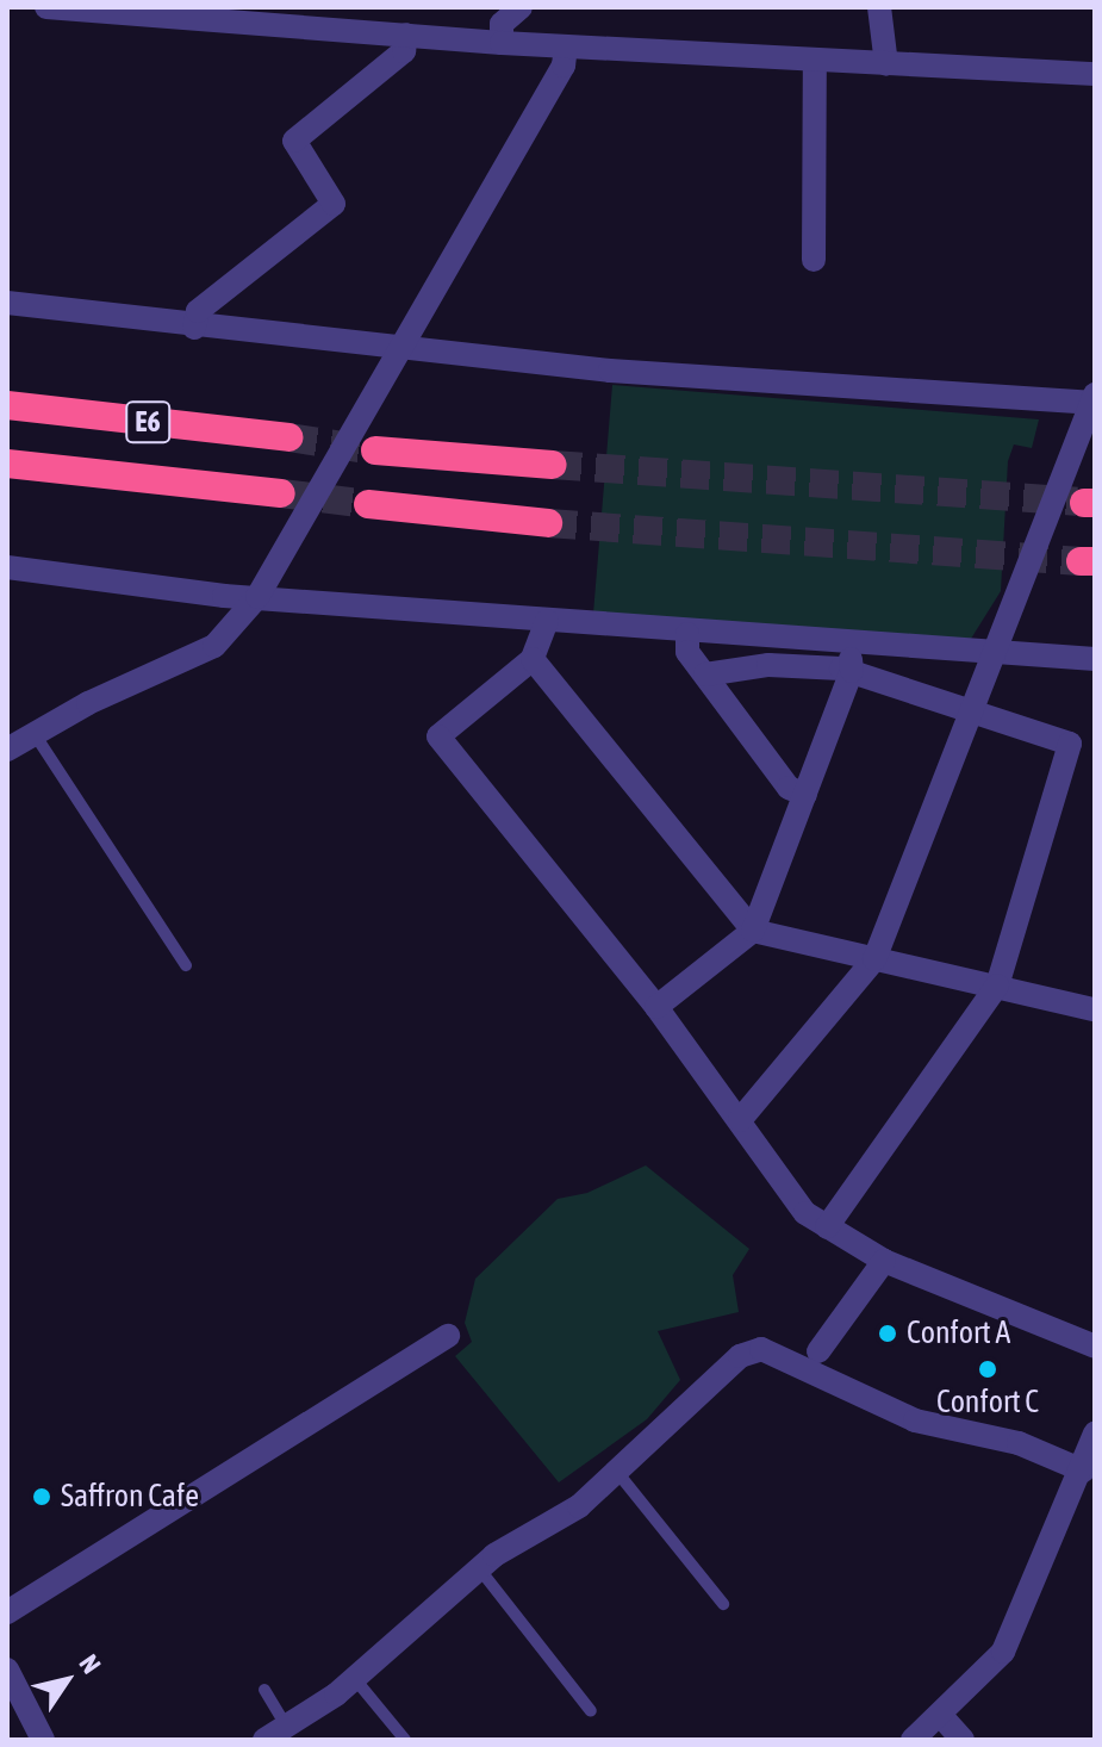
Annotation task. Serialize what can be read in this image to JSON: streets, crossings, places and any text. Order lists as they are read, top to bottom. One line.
{"streets":{"highway":["E6"]},"places":["Confort A","Confort C","Saffron Cafe"],"north":"top right"}
